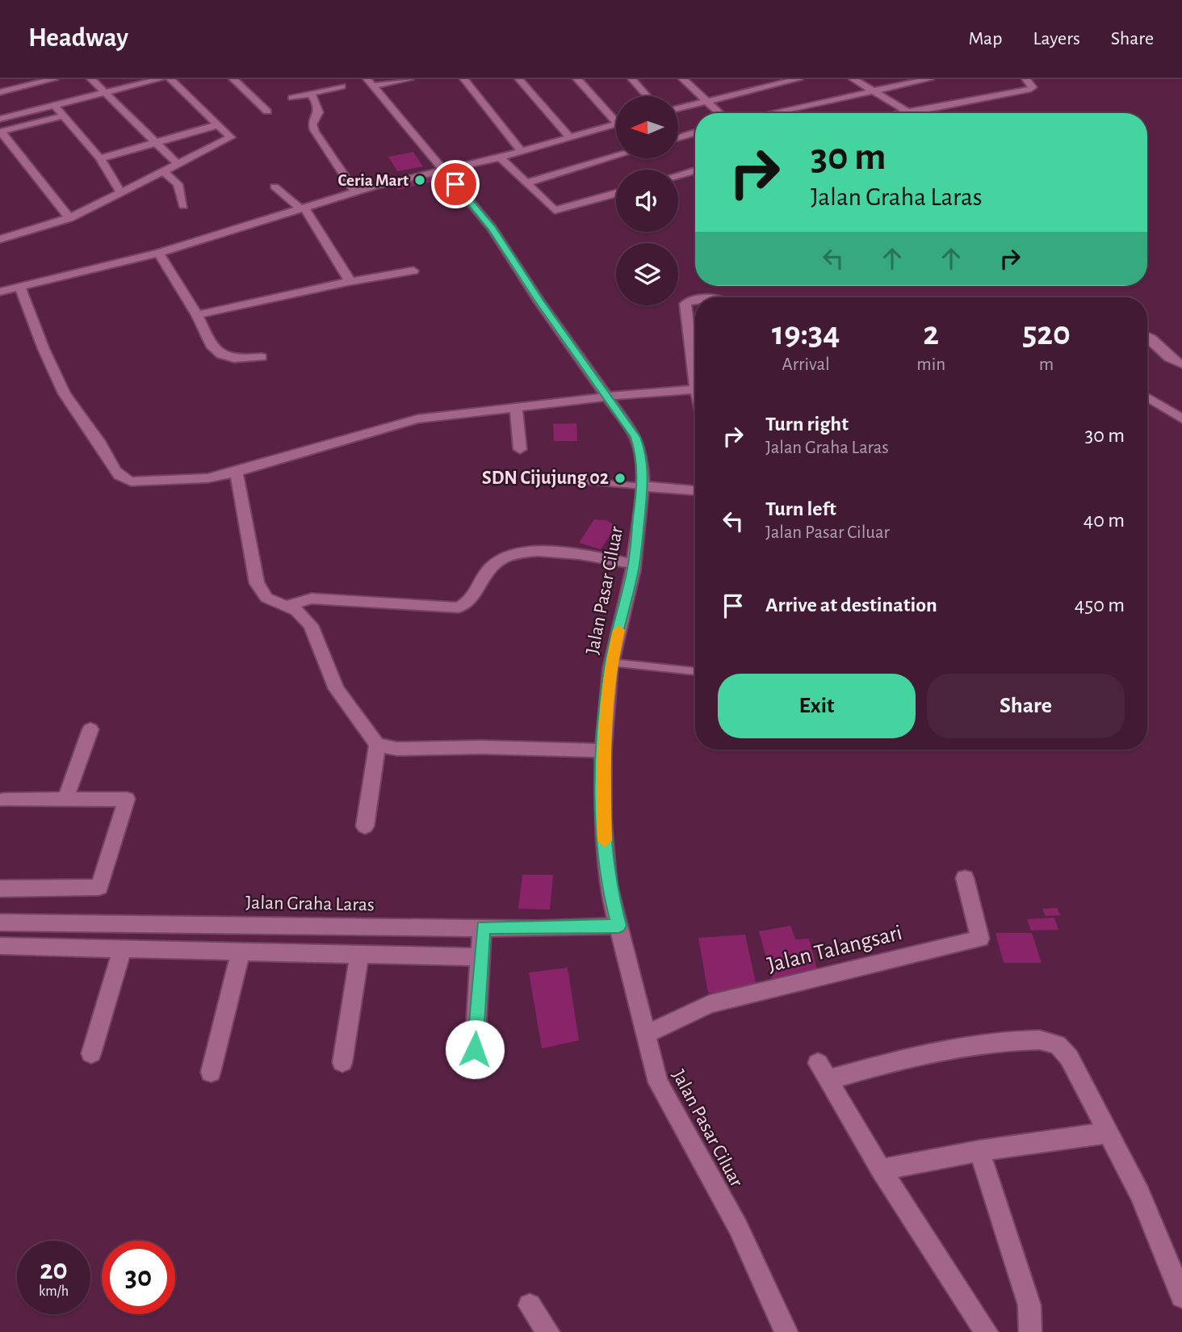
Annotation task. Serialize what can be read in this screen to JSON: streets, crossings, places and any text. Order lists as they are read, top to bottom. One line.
{"streets":{"street":["Jalan Pasar Ciluar","Jalan Graha Laras","Jalan Talangsari"]},"crossings":[["Jalan Pasar Ciluar","Jalan Graha Laras"],["Jalan Pasar Ciluar","Jalan Talangsari"]],"places":["Ceria Mart","SDN Cijujung 02"],"north":"left","page":{"header":"Headway","nav":["Map","Layers","Share"],"turn":["30 m","Jalan Graha Laras"],"eta":["19:34","Arrival","2","min","520","m"],"list":[{"name":"Turn right","note":"Jalan Graha Laras","value":"30 m"},{"name":"Turn left","note":"Jalan Pasar Ciluar","value":"40 m"},{"name":"Arrive at destination","value":"450 m"}],"buttons":["Exit","Share"],"speed":"20 km/h","limit":"30"}}
